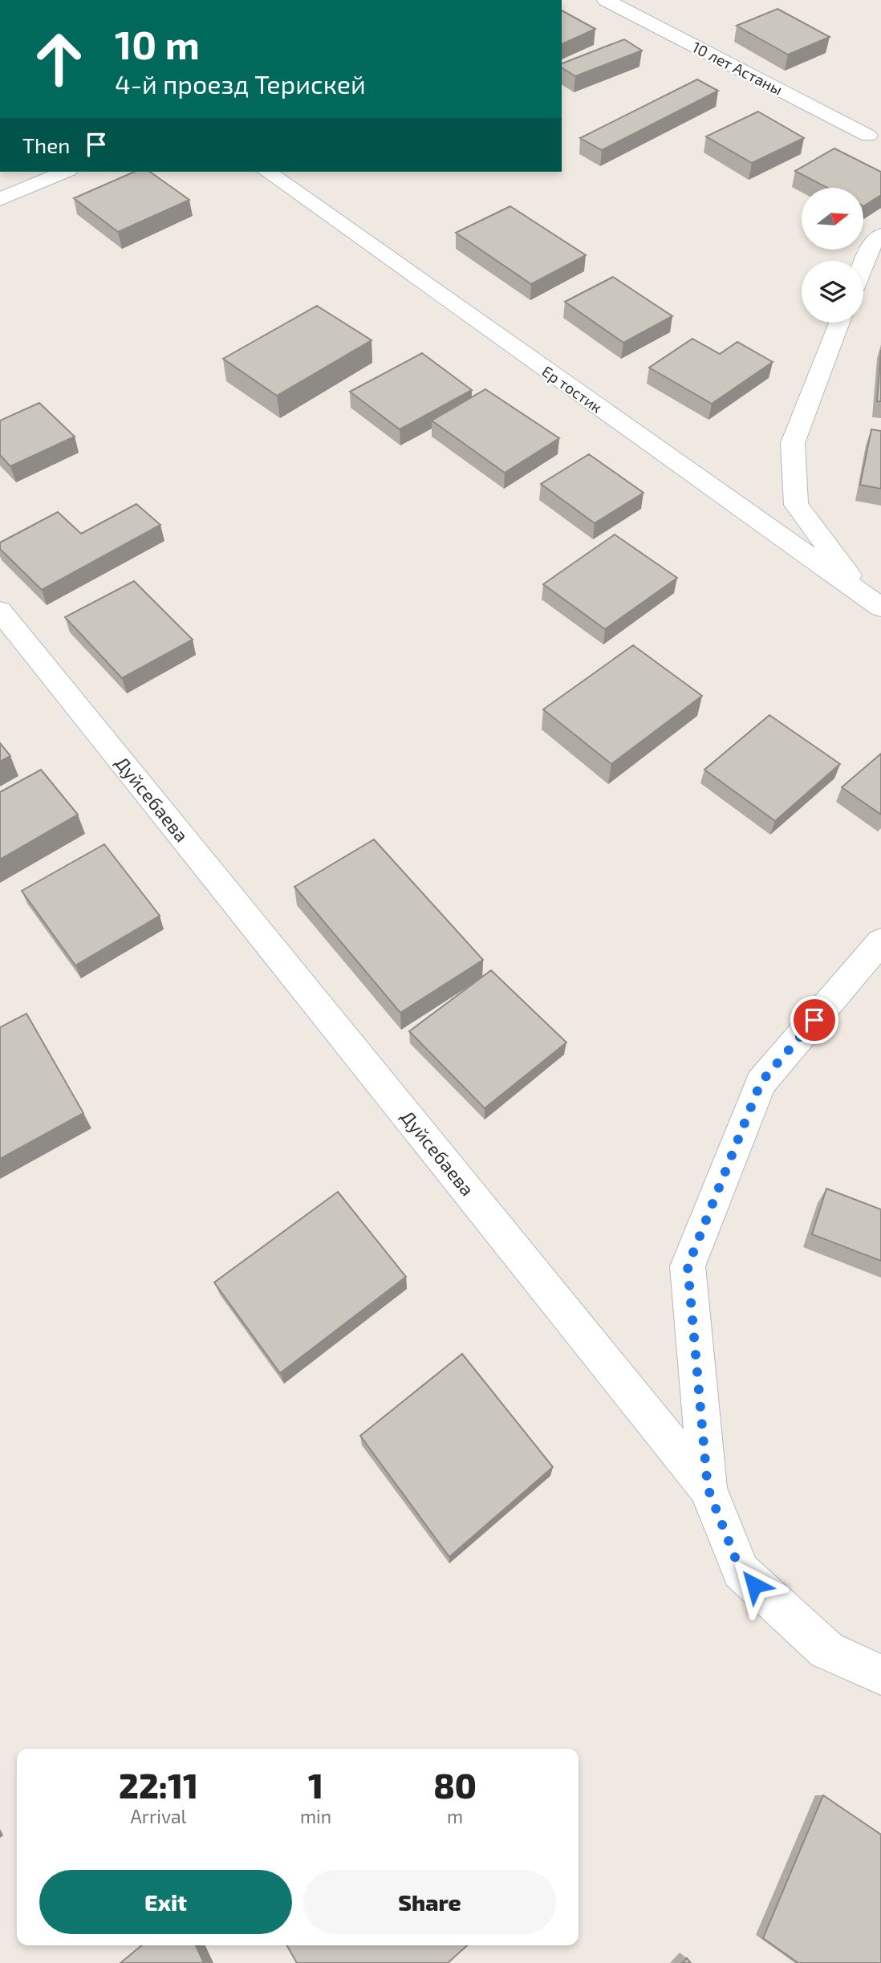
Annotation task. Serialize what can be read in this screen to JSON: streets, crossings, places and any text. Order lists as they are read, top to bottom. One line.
{"streets":{"street":["10 лет Астаны","Ер тостик","Дуйсебаева"]},"north":"right","page":{"turn":["10 m","4-й проезд Терискей"],"then":"Then","eta":["22:11","Arrival","1","min","80","m"],"buttons":["Exit","Share"]}}
